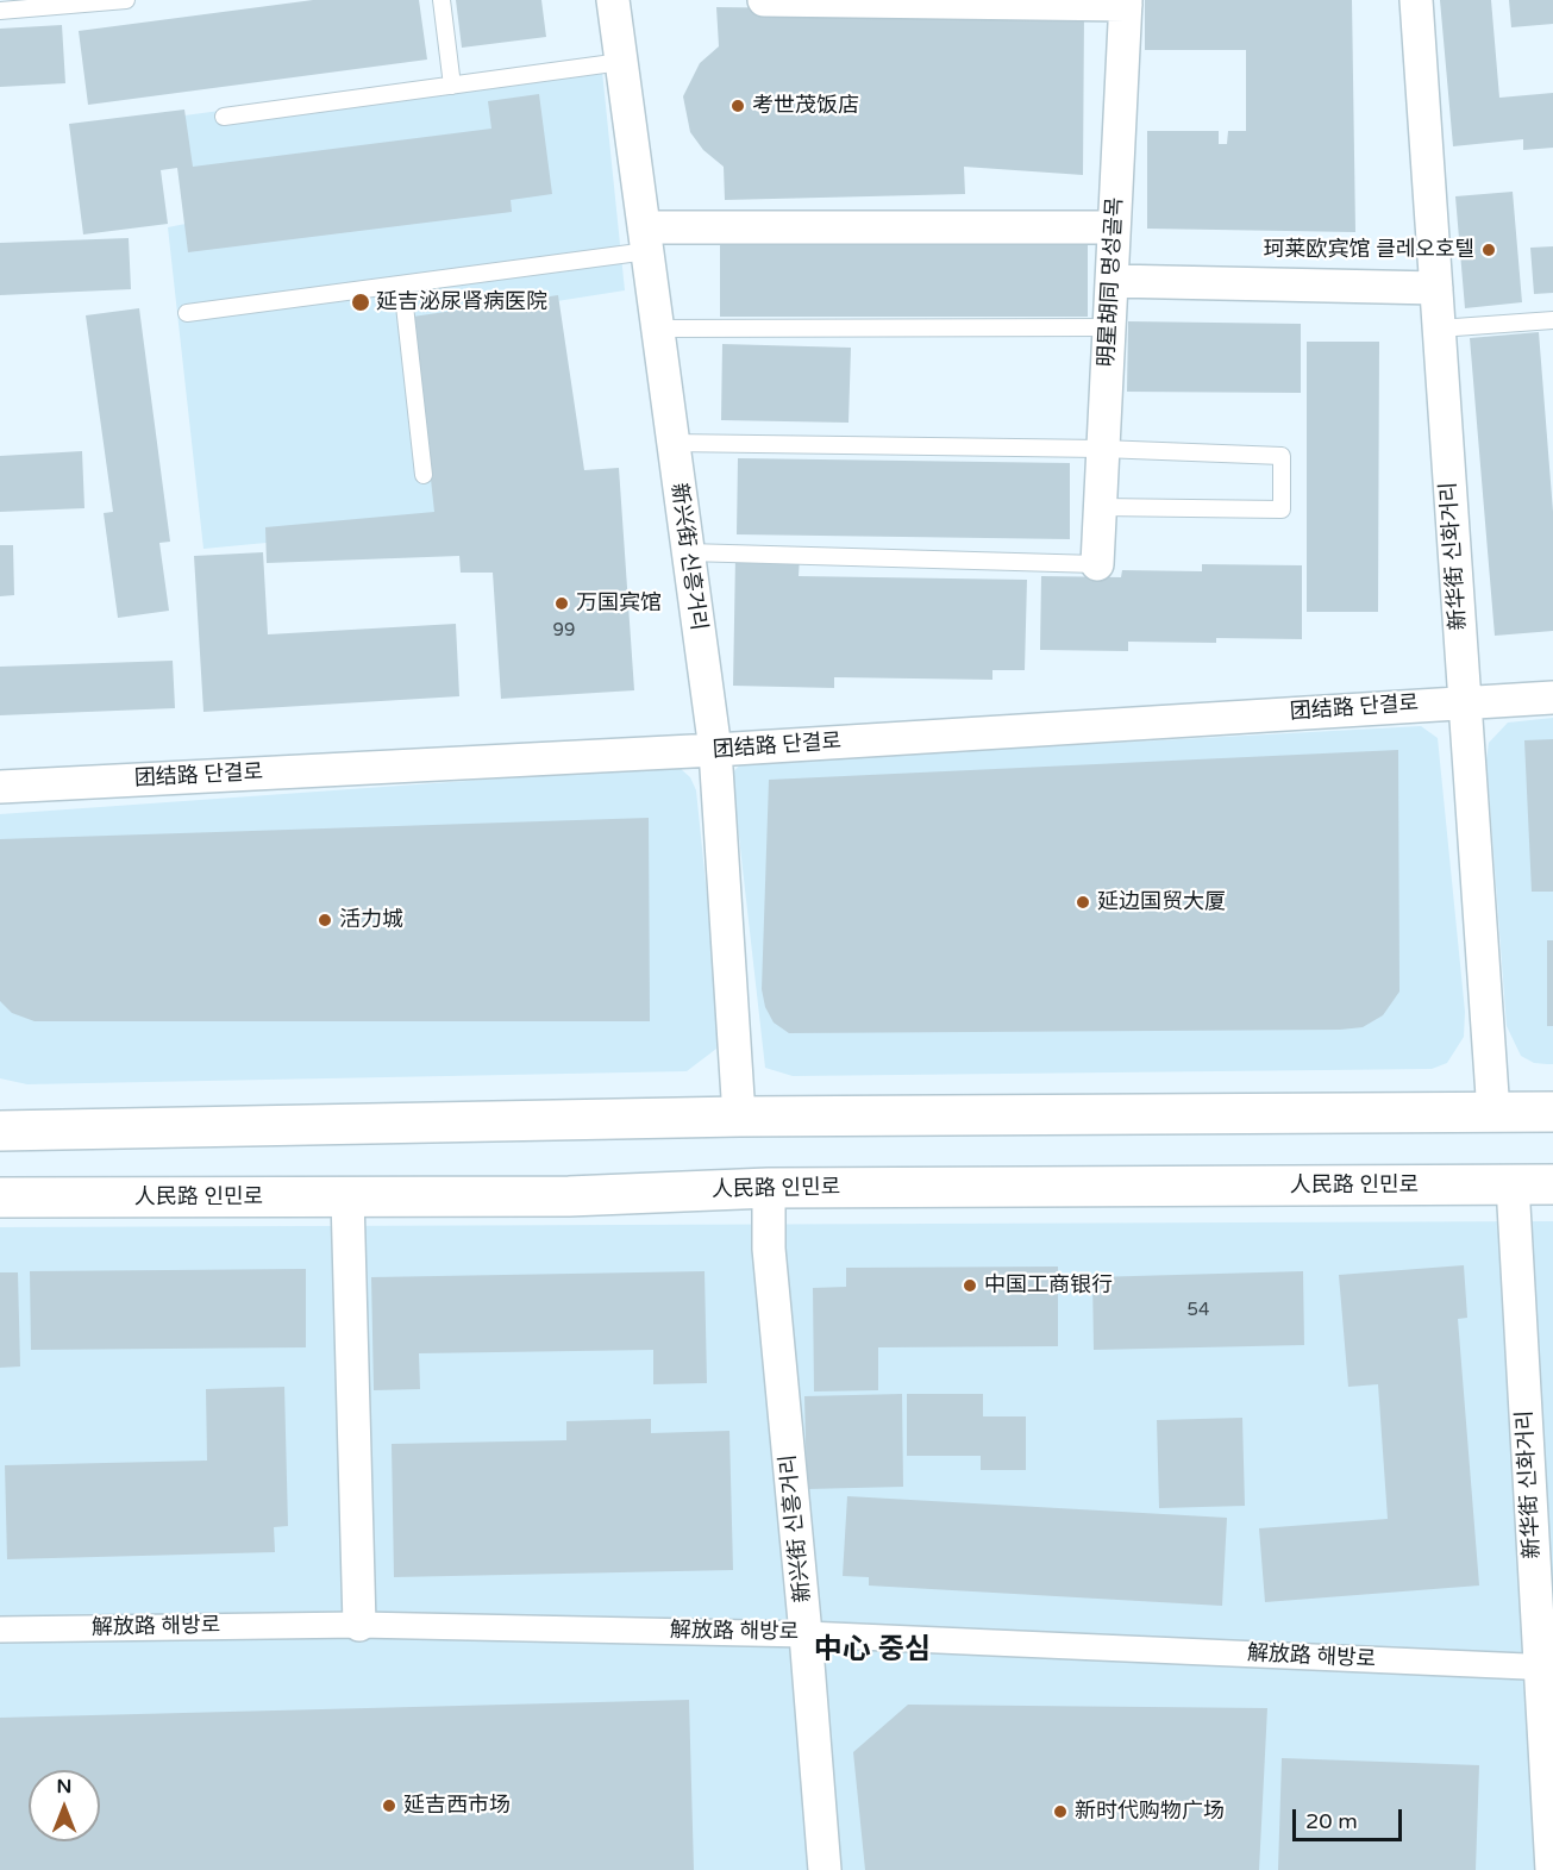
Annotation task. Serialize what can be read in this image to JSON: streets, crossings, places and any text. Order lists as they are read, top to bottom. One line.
{"streets":{"main road":["人民路 인민로"],"street":["明星胡同 명성골목","新华街 신화거리","新兴街 신흥거리","团结路 단결로","解放路 해방로"]},"crossings":[["新华街 신화거리","团结路 단결로"],["新华街 신화거리","人民路 인민로"],["新华街 신화거리","解放路 해방로"],["新兴街 신흥거리","团结路 단결로"],["新兴街 신흥거리","人民路 인민로"],["新兴街 신흥거리","解放路 해방로"]],"districts":["中心 중심"],"places":["考世茂饭店","珂莱欧宾馆 클레오호텔","延吉泌尿肾病医院","万国宾馆","延边国贸大厦","活力城","中国工商银行","延吉西市场","新时代购物广场"],"house_numbers":["99","54"],"scale_bar":"20 m","north":"top"}
